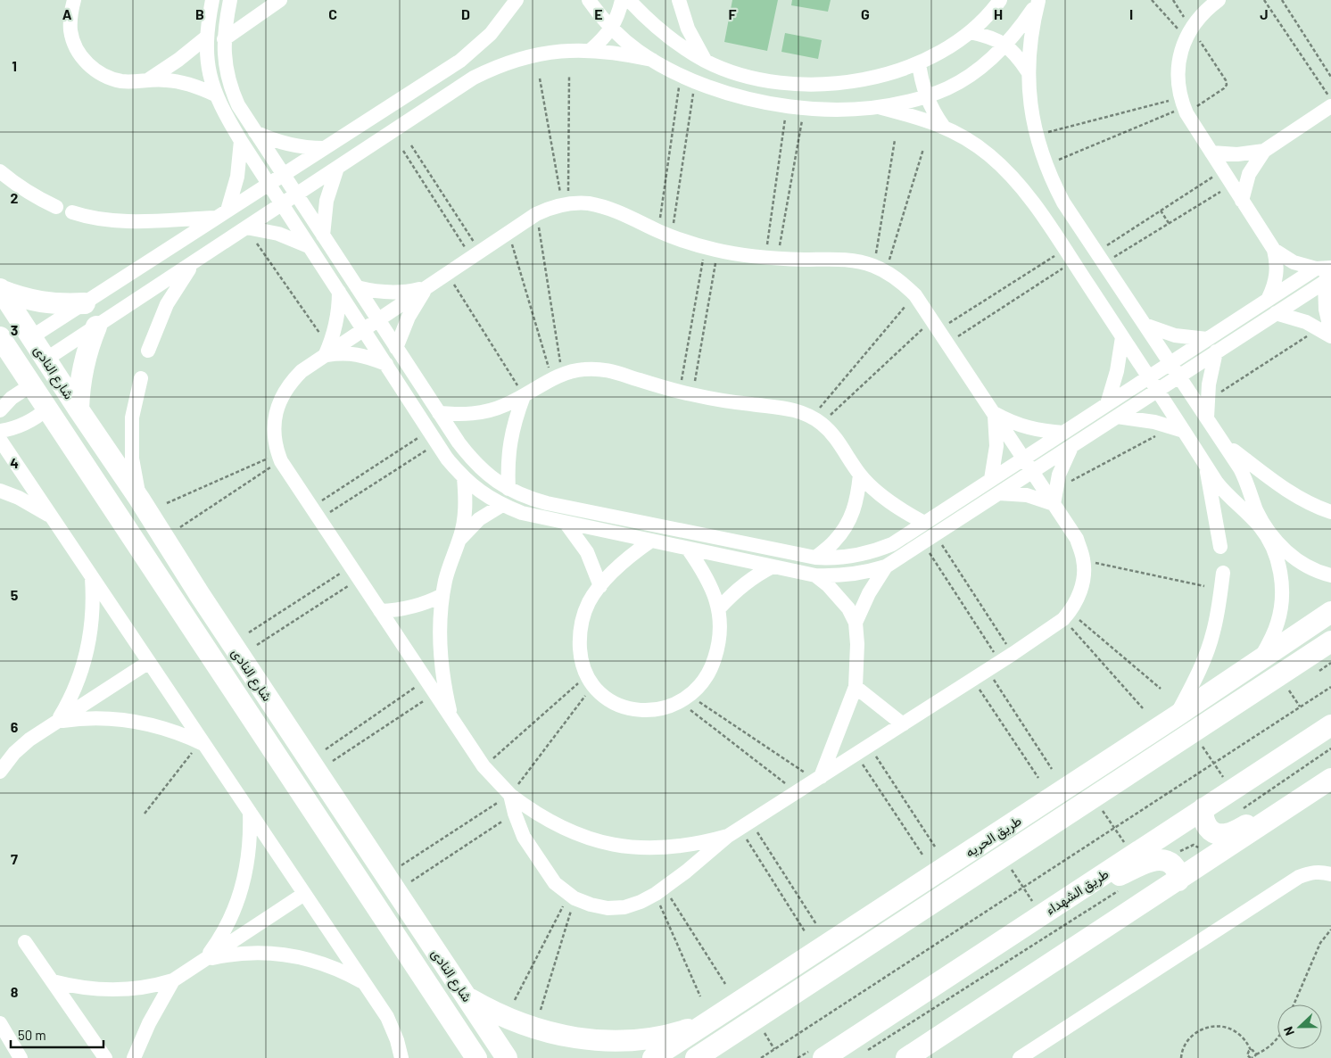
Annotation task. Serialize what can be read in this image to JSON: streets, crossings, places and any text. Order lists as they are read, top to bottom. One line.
{"streets":{"street":["شارع النادى","طريق الحريه","طريق الشهداء"]},"scale_bar":"50 m","north":"left","grid":{"columns":["A","B","C","D","E","F","G","H","I","J"],"rows":["1","2","3","4","5","6","7","8"]}}
